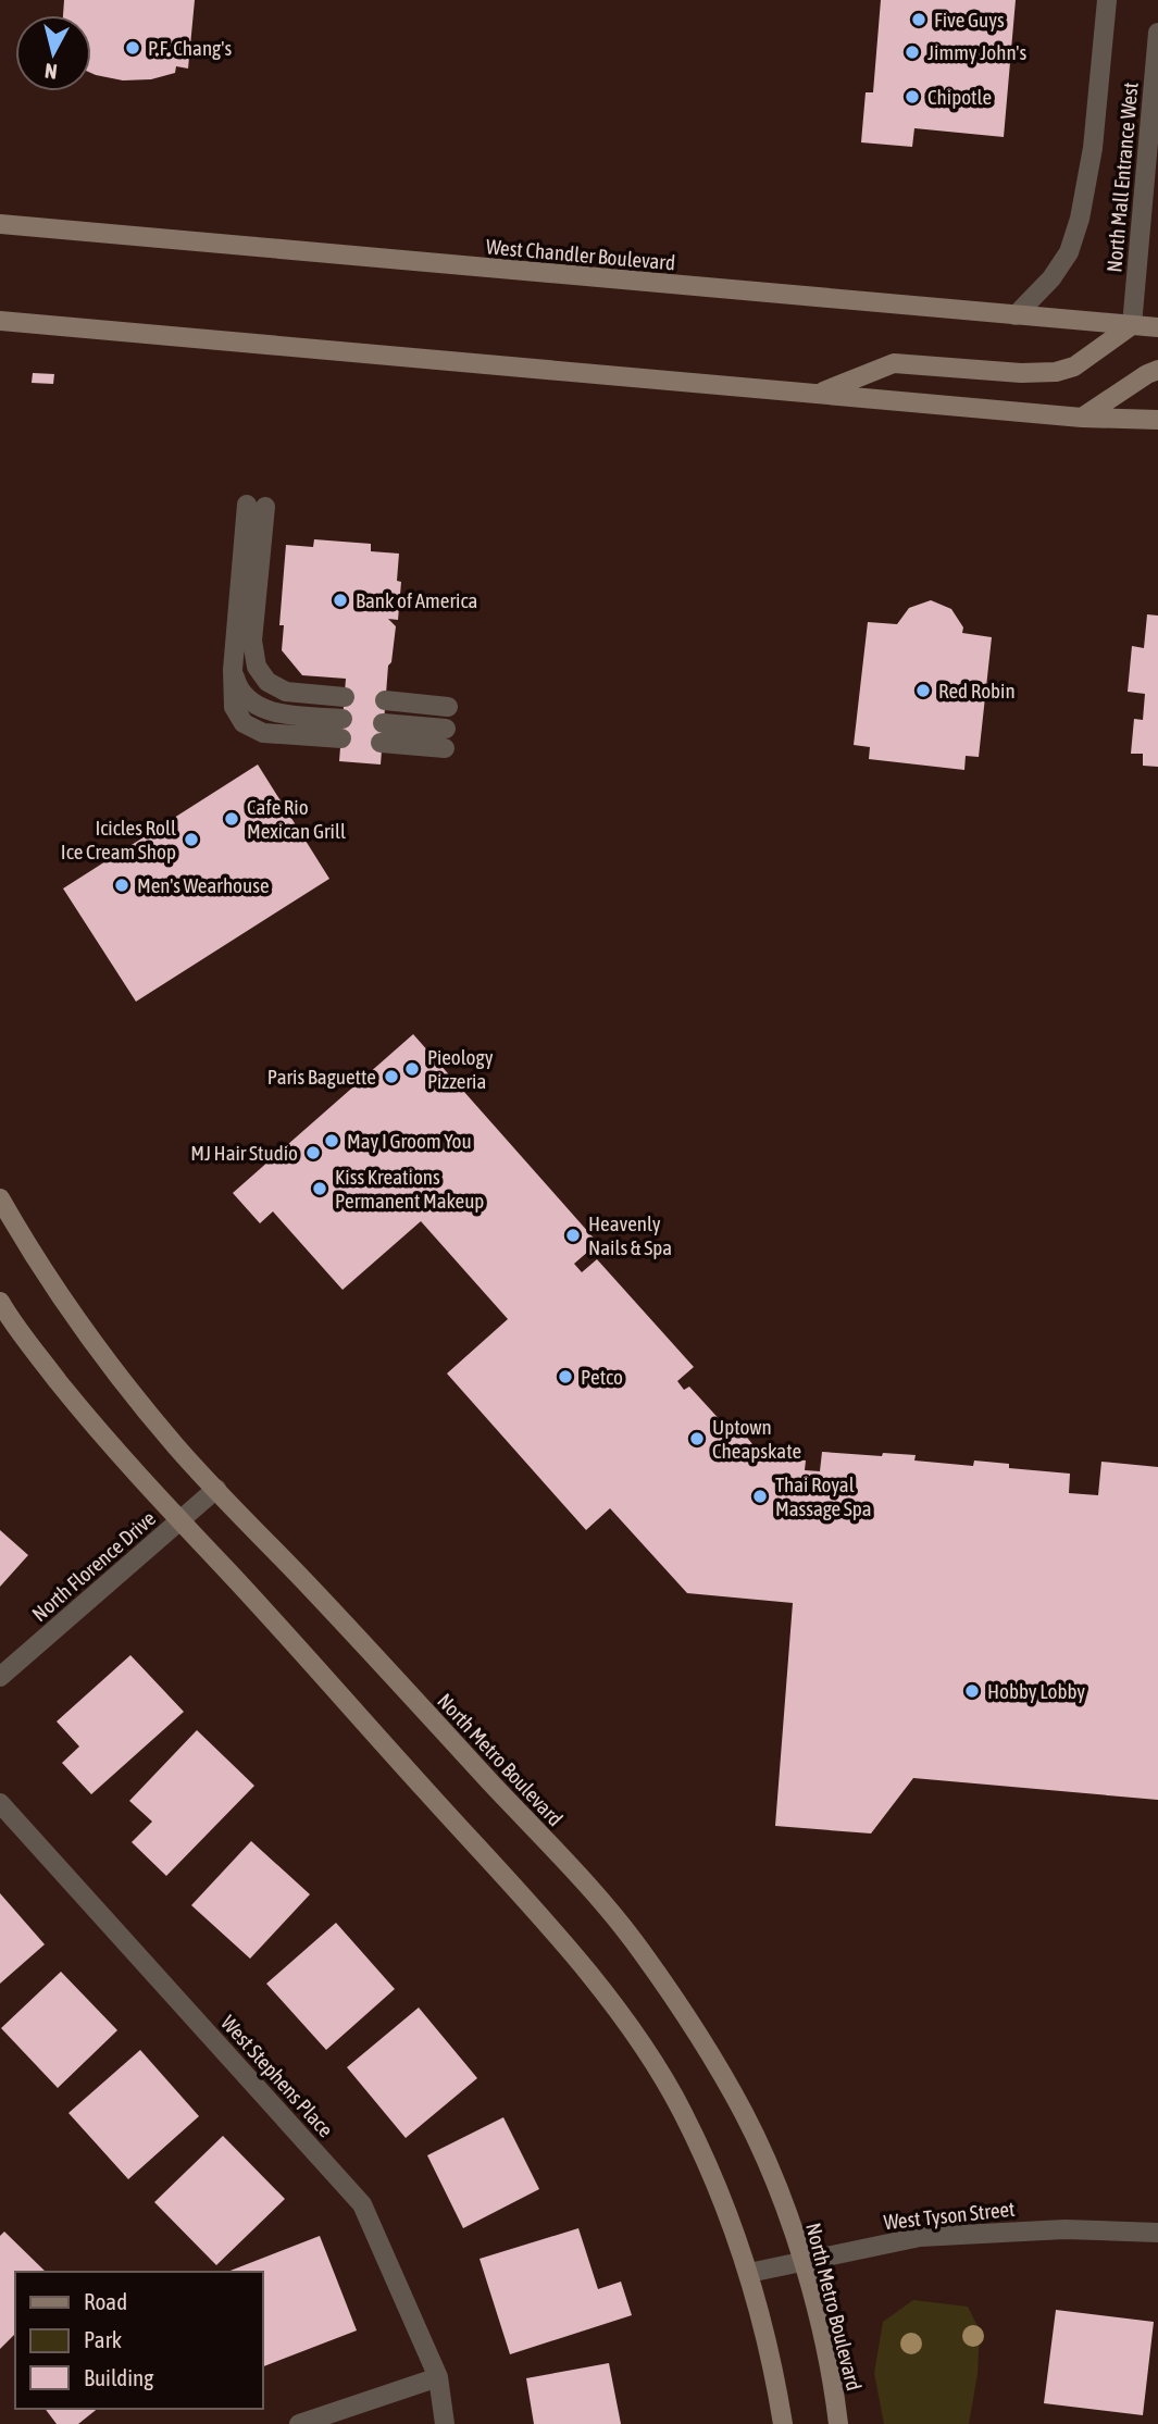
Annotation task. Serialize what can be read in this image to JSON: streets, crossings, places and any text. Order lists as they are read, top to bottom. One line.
{"streets":{"street":["North Mall Entrance West","West Chandler Boulevard","North Florence Drive","North Metro Boulevard","West Stephens Place","West Tyson Street"]},"crossings":[["North Mall Entrance West","West Chandler Boulevard"],["North Florence Drive","North Metro Boulevard"],["North Metro Boulevard","West Tyson Street"]],"places":["Five Guys","P.F. Chang's","Jimmy John's","Chipotle","Bank of America","Red Robin","Cafe Rio Mexican Grill","Icicles Roll Ice Cream Shop","Men's Wearhouse","Pieology Pizzeria","Paris Baguette","May I Groom You","MJ Hair Studio","Kiss Kreations Permanent Makeup","Heavenly Nails & Spa","Petco","Uptown Cheapskate","Thai Royal Massage Spa","Hobby Lobby"],"legend":["Road","Park","Building"],"north":"bottom"}
